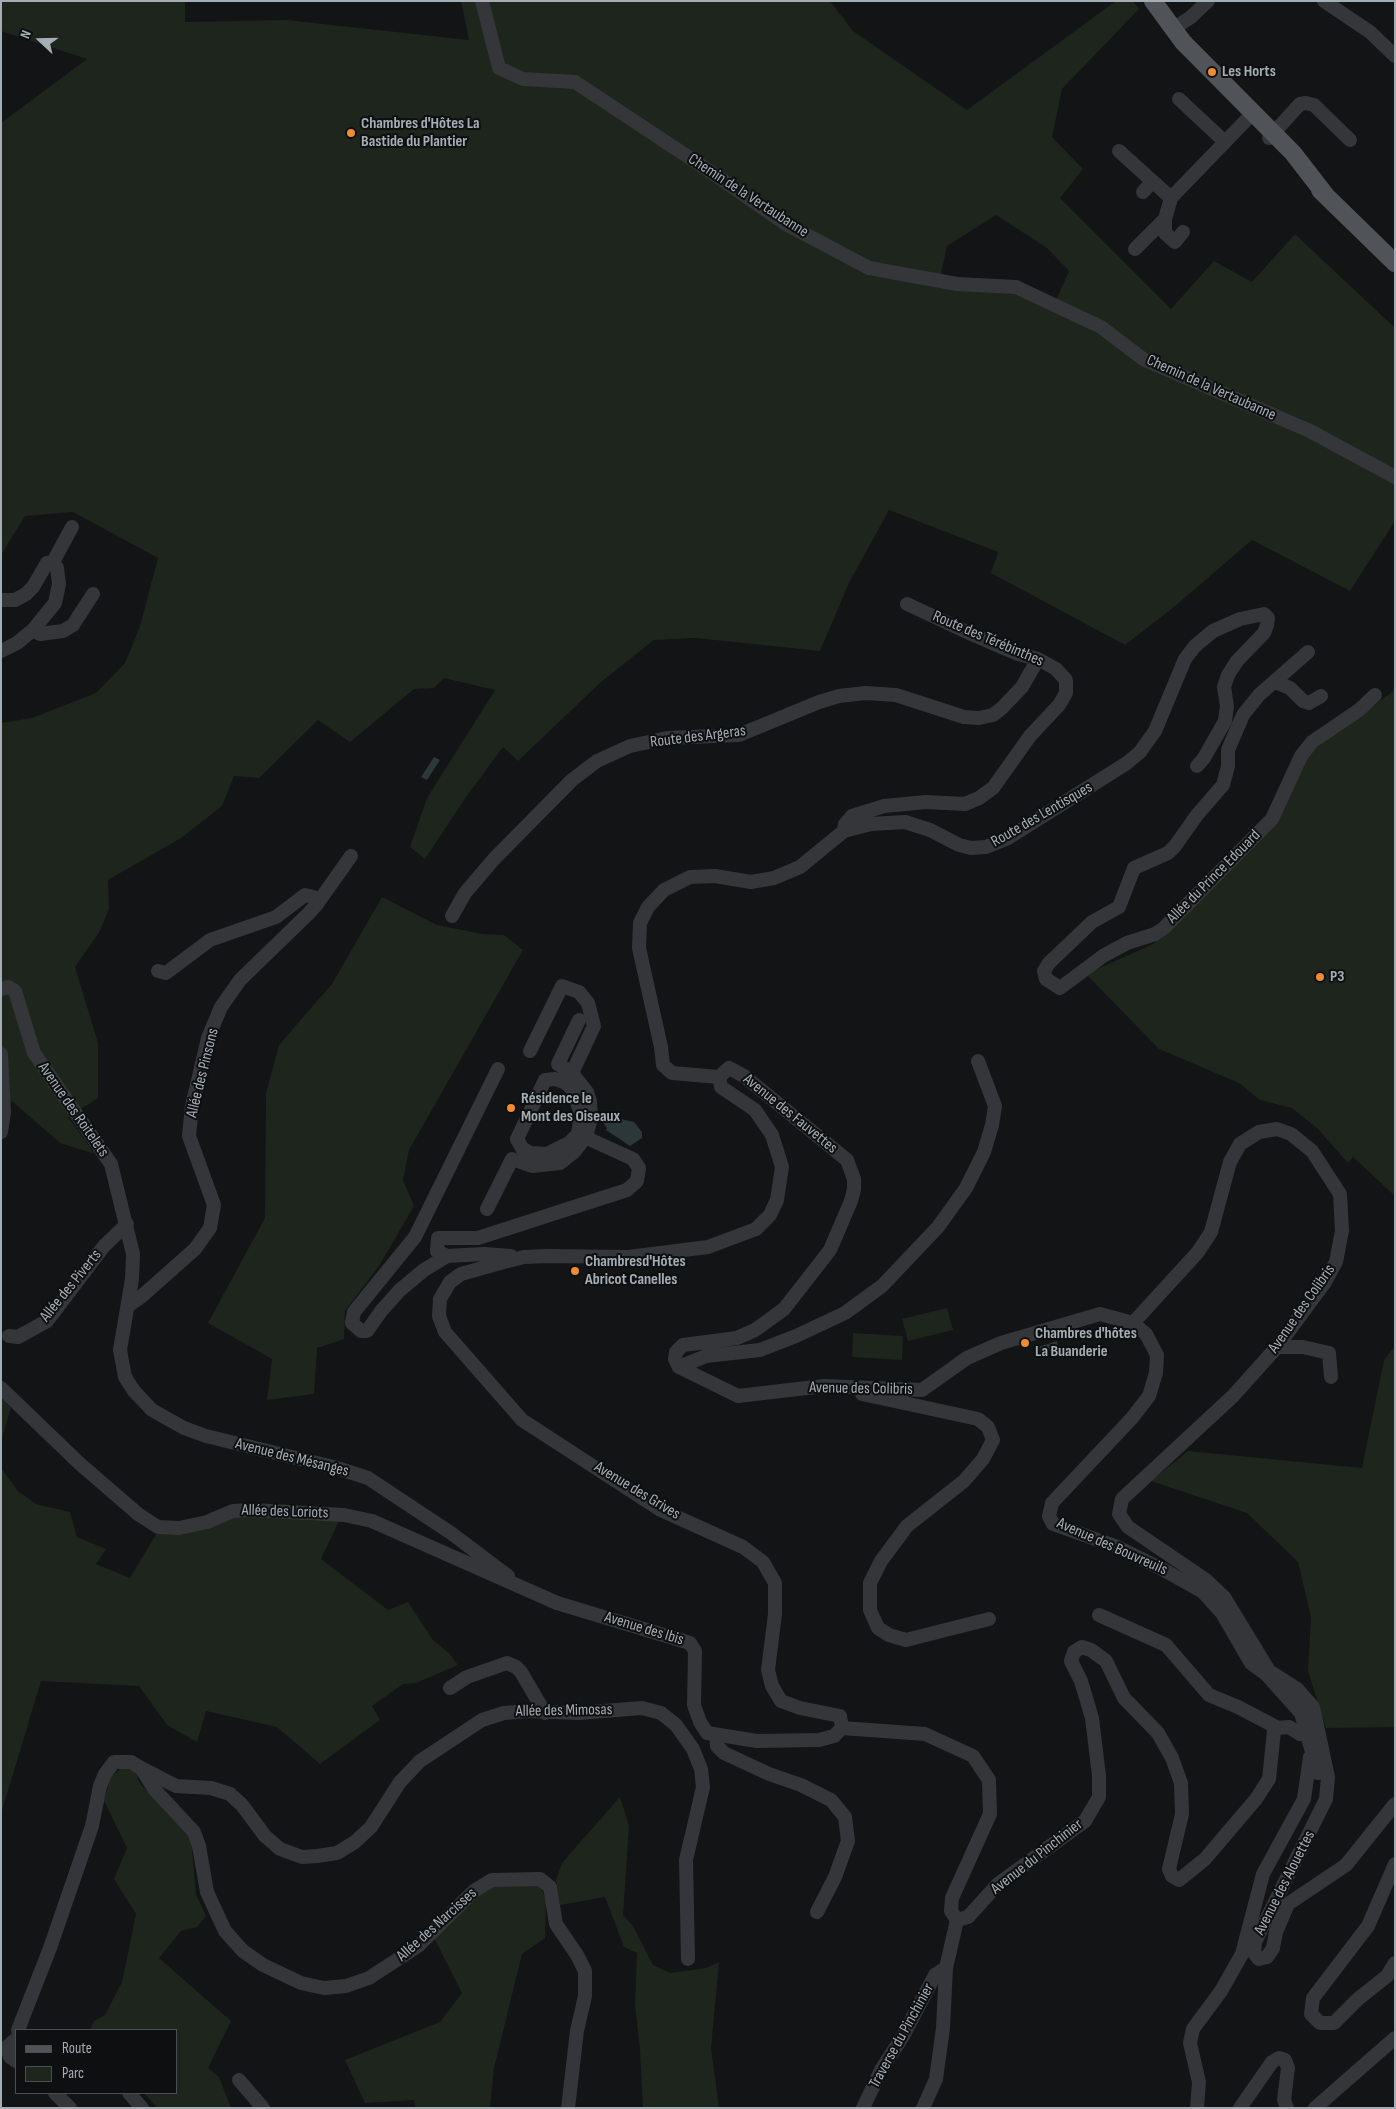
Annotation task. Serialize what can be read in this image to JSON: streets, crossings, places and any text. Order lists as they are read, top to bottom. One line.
{"streets":{"street":["Chemin de la Vertaubanne","Route des Térébinthes","Route des Argeras","Route des Lentisques","Allée du Prince Edouard","Allée des Pinsons","Avenue des Roitelets","Avenue des Fauvettes","Allée des Piverts","Avenue des Colibris","Avenue des Mésanges","Avenue des Grives","Allée des Loriots","Avenue des Bouvreuils","Avenue des Ibis","Allée des Mimosas","Avenue du Pinchinier","Avenue des Alouettes","Allée des Narcisses","Traverse du Pinchinier"]},"crossings":[["Route des Térébinthes","Route des Argeras"],["Route des Térébinthes","Route des Lentisques"],["Route des Lentisques","Avenue des Fauvettes"],["Allée des Pinsons","Avenue des Roitelets"],["Allée des Pinsons","Avenue des Mésanges"],["Avenue des Roitelets","Allée des Piverts"],["Avenue des Roitelets","Avenue des Mésanges"],["Avenue des Fauvettes","Avenue des Colibris"],["Avenue des Fauvettes","Avenue des Grives"],["Avenue des Colibris","Avenue des Bouvreuils"],["Avenue des Mésanges","Allée des Loriots"],["Avenue des Mésanges","Avenue des Ibis"],["Allée des Loriots","Avenue des Ibis"],["Avenue des Bouvreuils","Avenue des Alouettes"],["Allée des Mimosas","Allée des Narcisses"],["Avenue du Pinchinier","Traverse du Pinchinier"]],"places":["Les Horts","Chambres d'Hôtes La Bastide du Plantier","P3","Résidence le Mont des Oiseaux","Chambresd'Hôtes Abricot Canelles","Chambres d'hôtes La Buanderie"],"legend":["Route","Parc"],"north":"left"}
